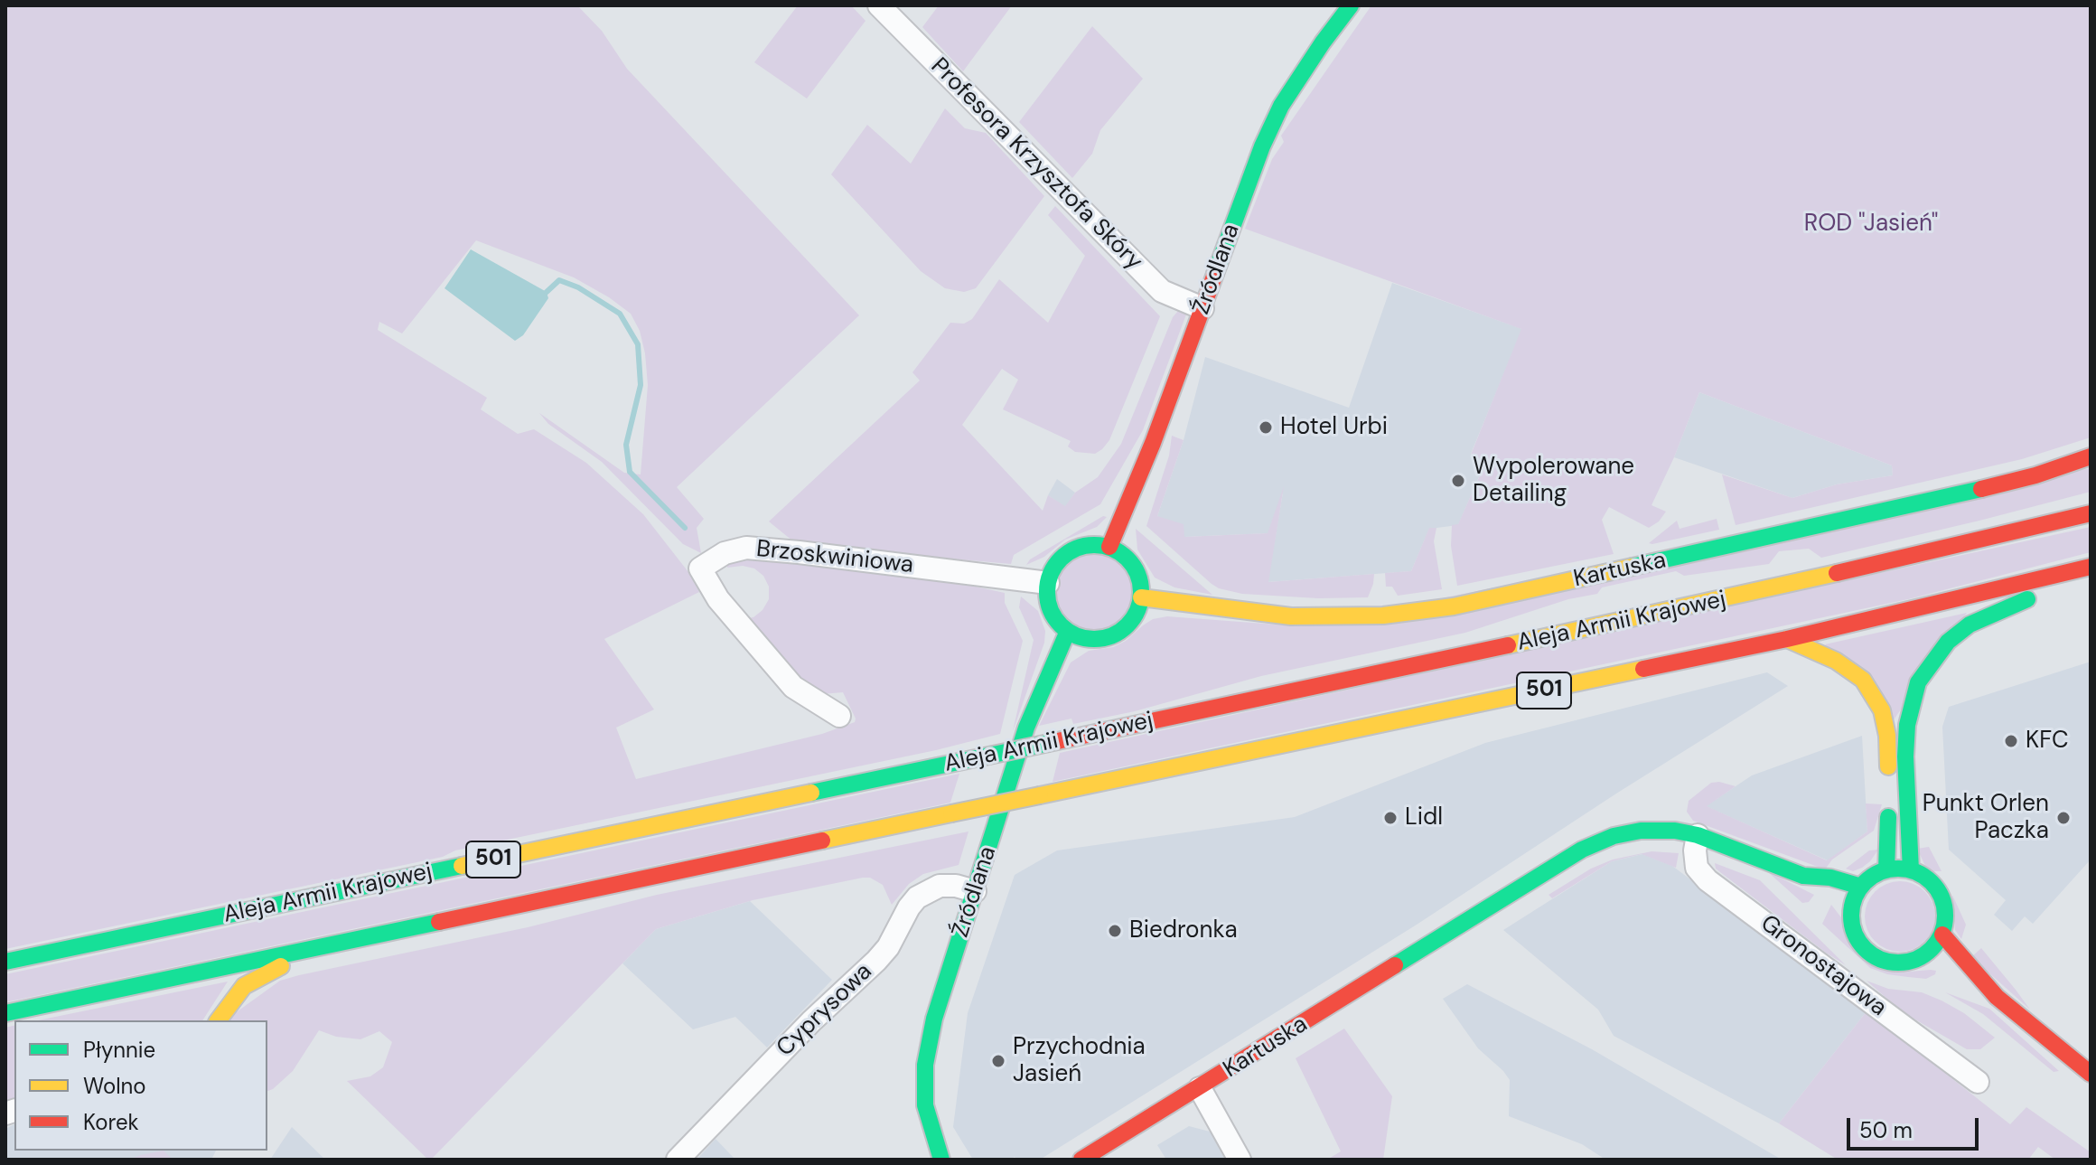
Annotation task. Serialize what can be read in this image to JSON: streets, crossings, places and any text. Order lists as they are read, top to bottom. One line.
{"streets":{"main road":["Źródlana","Kartuska","Aleja Armii Krajowej","501"],"street":["Profesora Krzysztofa Skóry","Brzoskwiniowa","Gronostajowa","Cyprysowa"]},"crossings":[["Profesora Krzysztofa Skóry","Źródlana"],["Źródlana","Brzoskwiniowa"],["Źródlana","Kartuska"],["Źródlana","Cyprysowa"],["Brzoskwiniowa","Kartuska"],["Kartuska","Gronostajowa"]],"parks":["ROD \"Jasień\""],"places":["Hotel Urbi","Wypolerowane Detailing","KFC","Lidl","Punkt Orlen Paczka","Biedronka","Przychodnia Jasień"],"legend":["Płynnie","Wolno","Korek"],"scale_bar":"50 m"}
